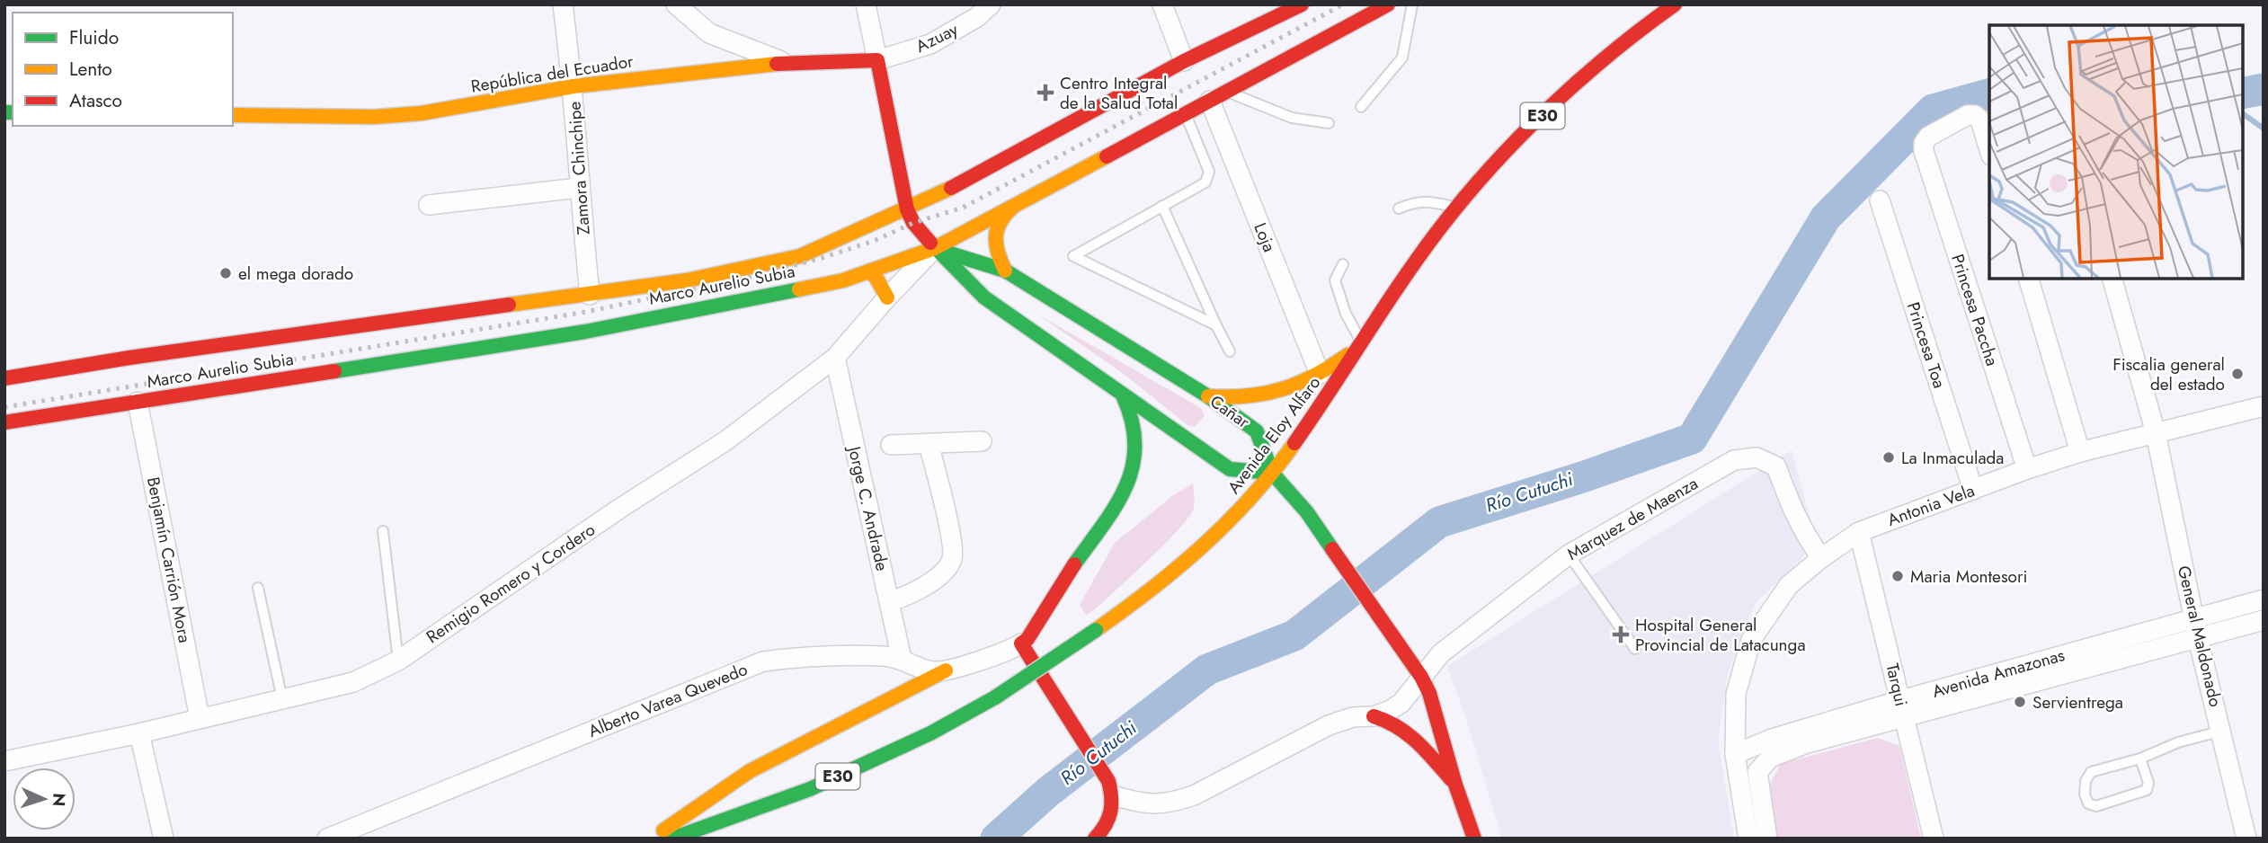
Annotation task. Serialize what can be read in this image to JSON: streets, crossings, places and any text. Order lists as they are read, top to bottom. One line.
{"streets":{"main road":["República del Ecuador","E30","Marco Aurelio Subia","Cañar","Avenida Eloy Alfaro"],"street":["Azuay","Zamora Chinchipe","Loja","Princesa Paccha","Princesa Toa","Antonia Vela","Jorge C. Andrade","Marquez de Maenza","Benjamín Carrión Mora","Remigio Romero y Cordero","General Maldonado","Avenida Amazonas","Tarqui","Alberto Varea Quevedo"]},"crossings":[["Azuay","República del Ecuador"],["República del Ecuador","Zamora Chinchipe"],["Zamora Chinchipe","Marco Aurelio Subia"],["Loja","Marco Aurelio Subia"],["Marco Aurelio Subia","Cañar"],["Marco Aurelio Subia","Benjamín Carrión Mora"],["Marco Aurelio Subia","Remigio Romero y Cordero"],["Princesa Paccha","Antonia Vela"],["Princesa Toa","Antonia Vela"],["Cañar","Avenida Eloy Alfaro"],["Cañar","Remigio Romero y Cordero"],["Antonia Vela","Marquez de Maenza"],["Antonia Vela","General Maldonado"],["Antonia Vela","Avenida Amazonas"],["Antonia Vela","Tarqui"],["Jorge C. Andrade","Remigio Romero y Cordero"],["Jorge C. Andrade","Alberto Varea Quevedo"],["Benjamín Carrión Mora","Remigio Romero y Cordero"],["General Maldonado","Avenida Amazonas"],["Avenida Amazonas","Tarqui"]],"water":["Río Cutuchi"],"places":{"health":["Centro Integral de la Salud Total","Hospital General Provincial de Latacunga"],"other":["el mega dorado","Fiscalia general del estado","La Inmaculada","Maria Montesori","Servientrega"]},"legend":["Fluido","Lento","Atasco"],"north":"right"}
